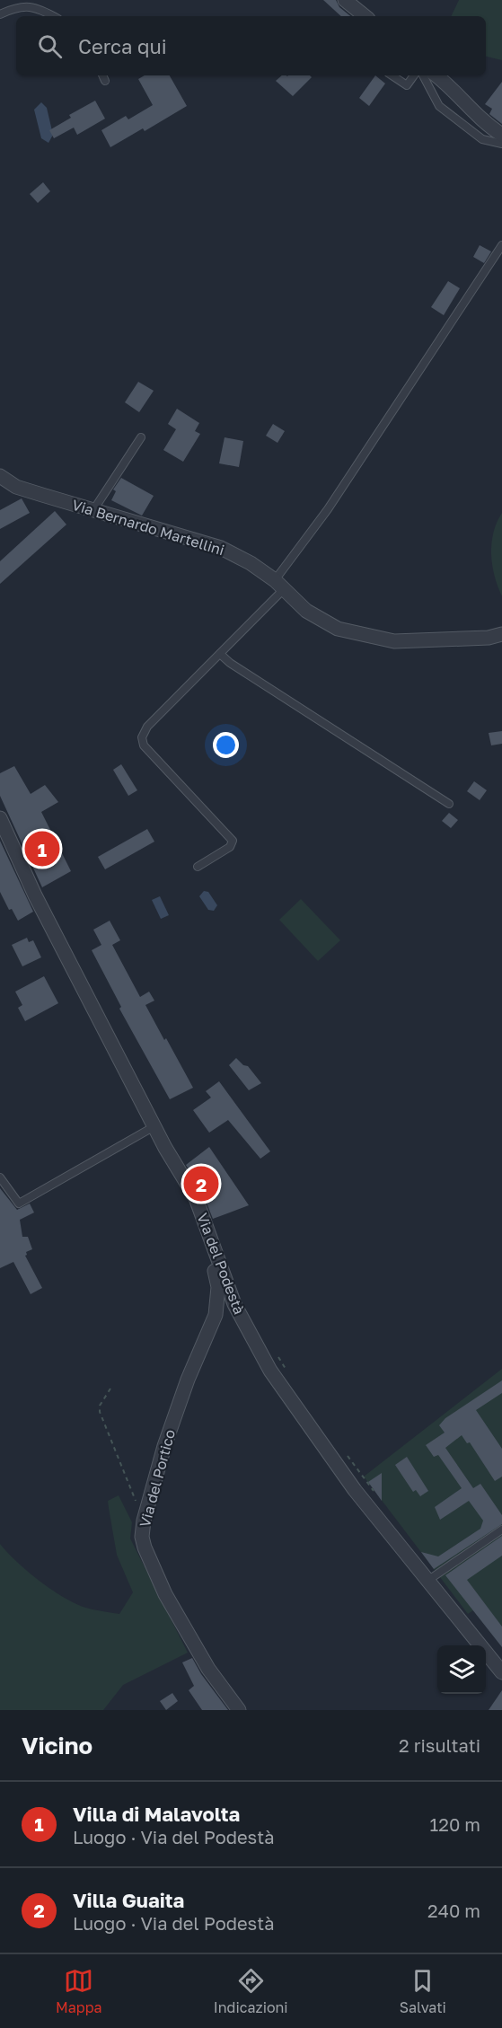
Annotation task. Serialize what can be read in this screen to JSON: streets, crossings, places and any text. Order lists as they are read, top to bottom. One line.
{"streets":{"street":["Via Bernardo Martellini","Via del Podestà","Via del Portico"]},"crossings":[["Via del Podestà","Via del Portico"]],"page":{"search":"Cerca qui","pins":["1","2"],"heading":["Vicino","2 risultati"],"list":[{"mark":"1","name":"Villa di Malavolta","note":"Luogo · Via del Podestà","value":"120 m"},{"mark":"2","name":"Villa Guaita","note":"Luogo · Via del Podestà","value":"240 m"}],"nav":["Mappa","Indicazioni","Salvati"]}}
